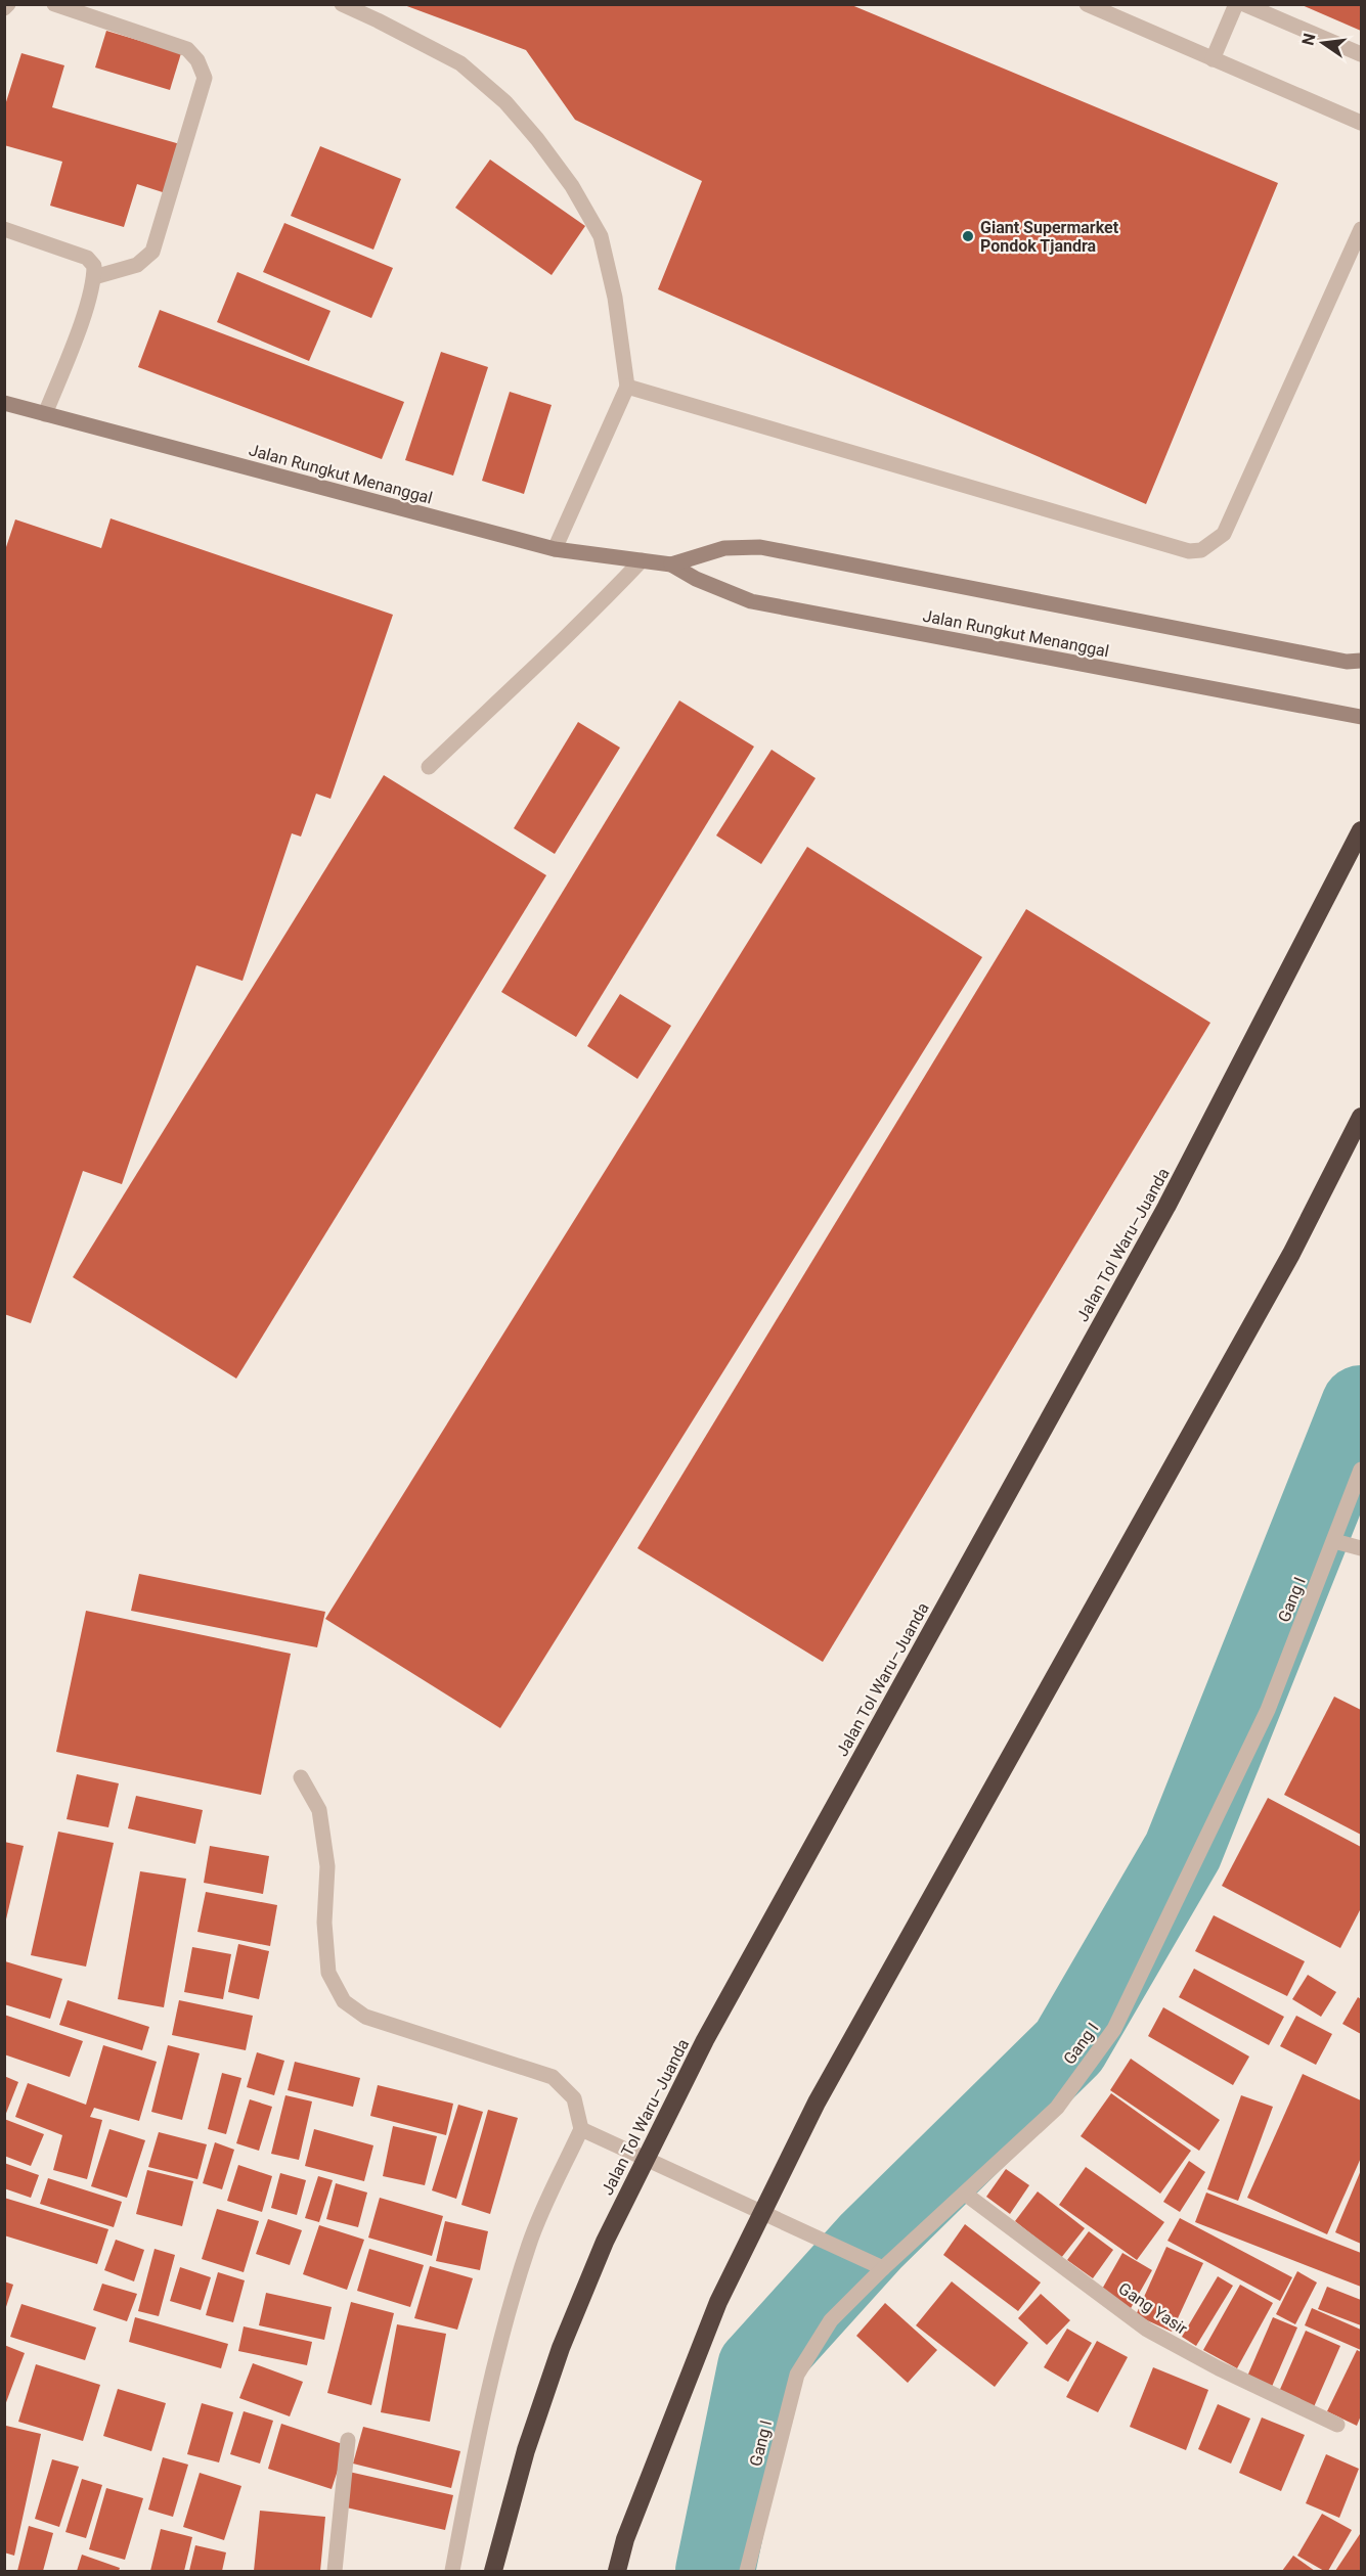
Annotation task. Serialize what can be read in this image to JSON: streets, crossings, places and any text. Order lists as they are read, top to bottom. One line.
{"streets":{"highway":["Jalan Tol Waru–Juanda"],"main road":["Jalan Rungkut Menanggal"],"street":["Gang I","Gang Yasir"]},"crossings":[["Gang I","Gang Yasir"]],"places":["Giant Supermarket Pondok Tjandra"],"north":"left"}
